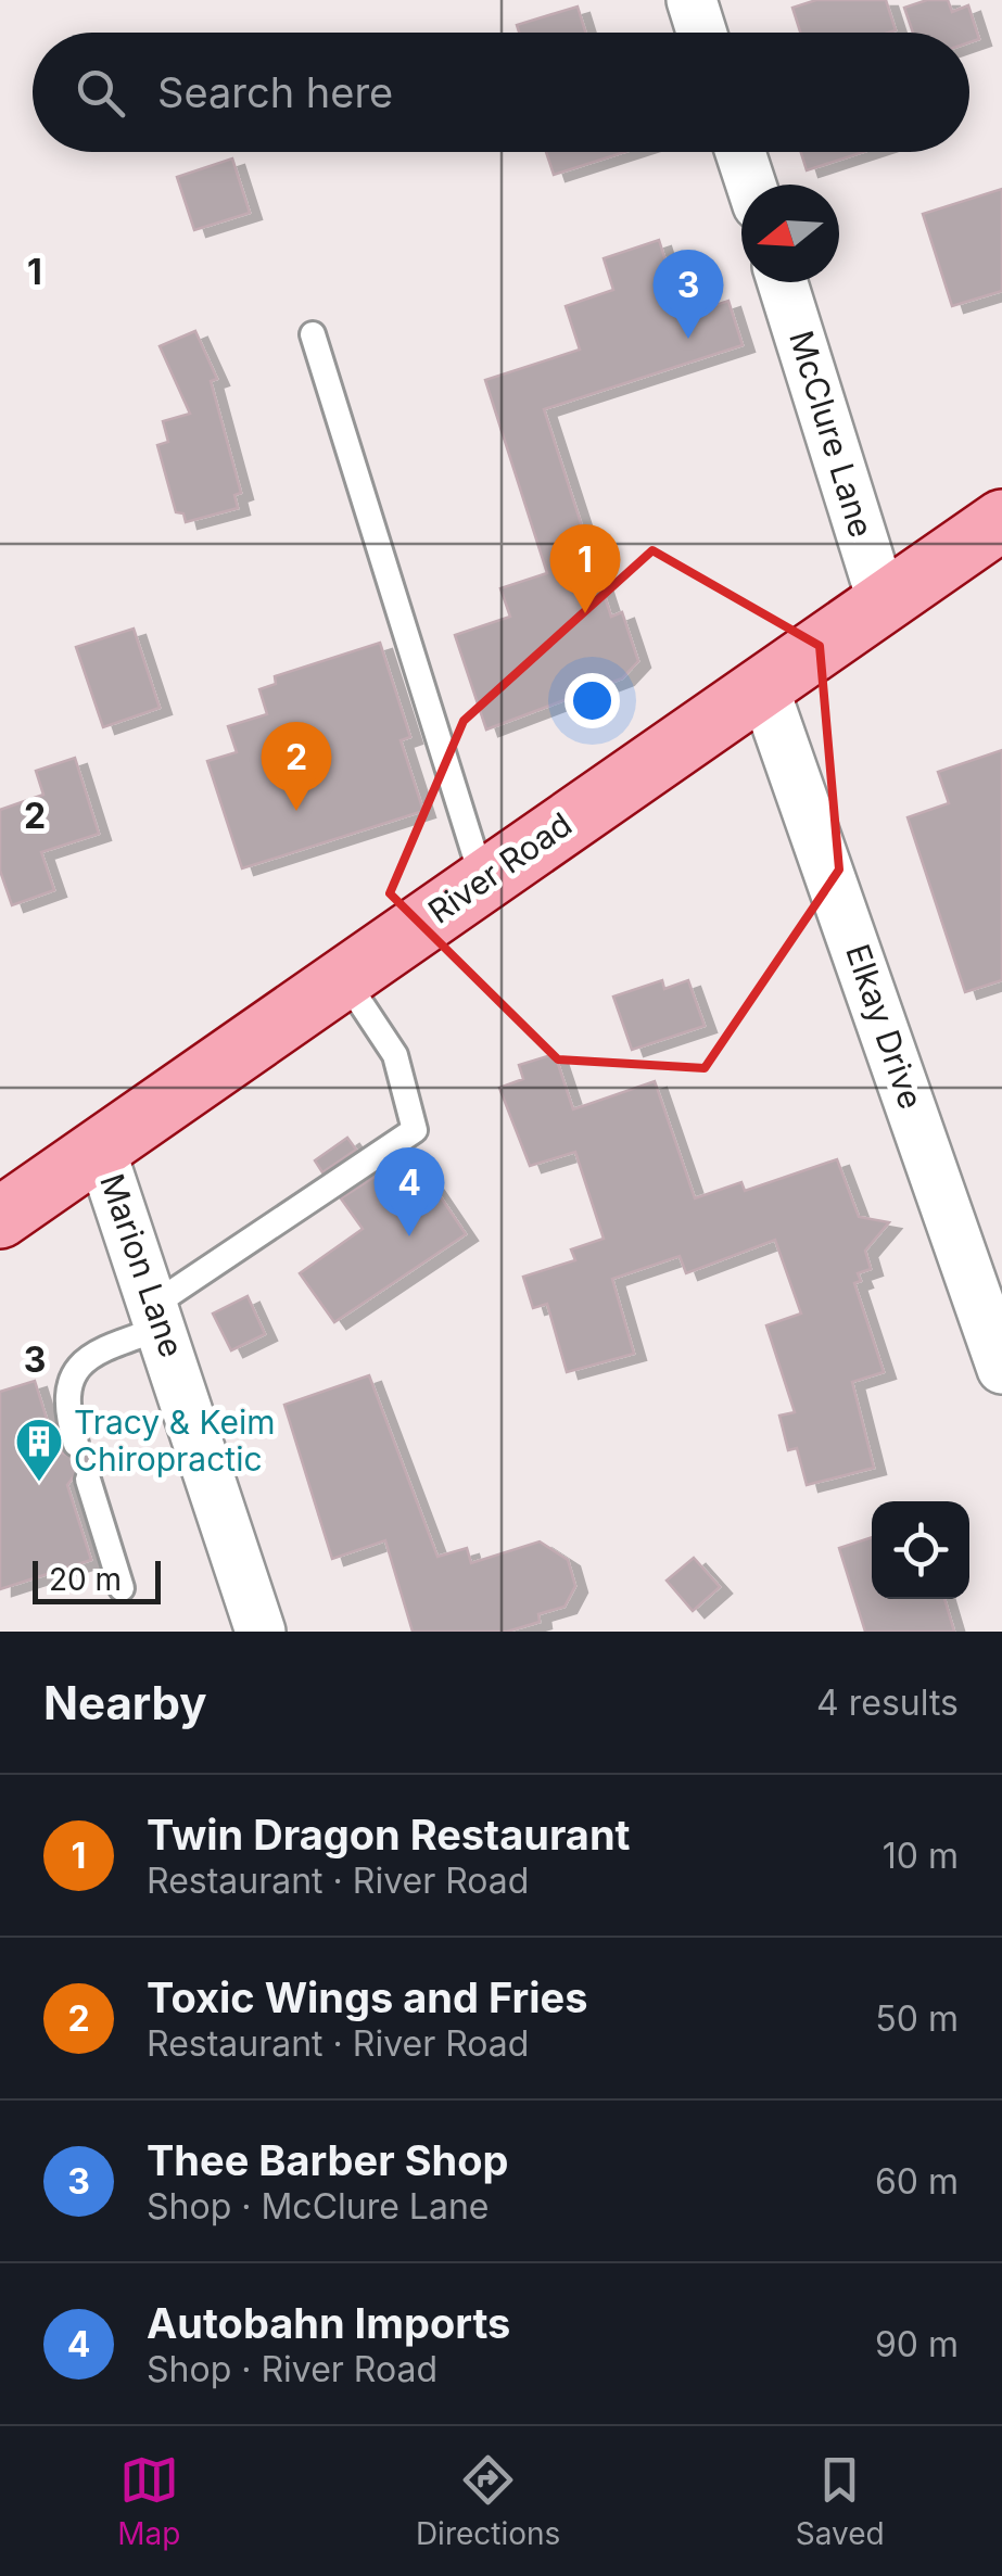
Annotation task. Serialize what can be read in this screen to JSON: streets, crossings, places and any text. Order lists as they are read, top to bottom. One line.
{"streets":{"main road":["River Road"],"street":["McClure Lane","Elkay Drive","Marion Lane"]},"crossings":[["McClure Lane","River Road"],["River Road","Elkay Drive"],["River Road","Marion Lane"]],"places":{"building":["Tracy & Keim Chiropractic"]},"scale_bar":"20 m","north":"left","page":{"search":"Search here","pins":["3","1","2","4"],"scale":"20 m","heading":["Nearby","4 results"],"list":[{"mark":"1","name":"Twin Dragon Restaurant","note":"Restaurant · River Road","value":"10 m"},{"mark":"2","name":"Toxic Wings and Fries","note":"Restaurant · River Road","value":"50 m"},{"mark":"3","name":"Thee Barber Shop","note":"Shop · McClure Lane","value":"60 m"},{"mark":"4","name":"Autobahn Imports","note":"Shop · River Road","value":"90 m"}],"nav":["Map","Directions","Saved"]},"grid":{"rows":["1","2","3"]}}
